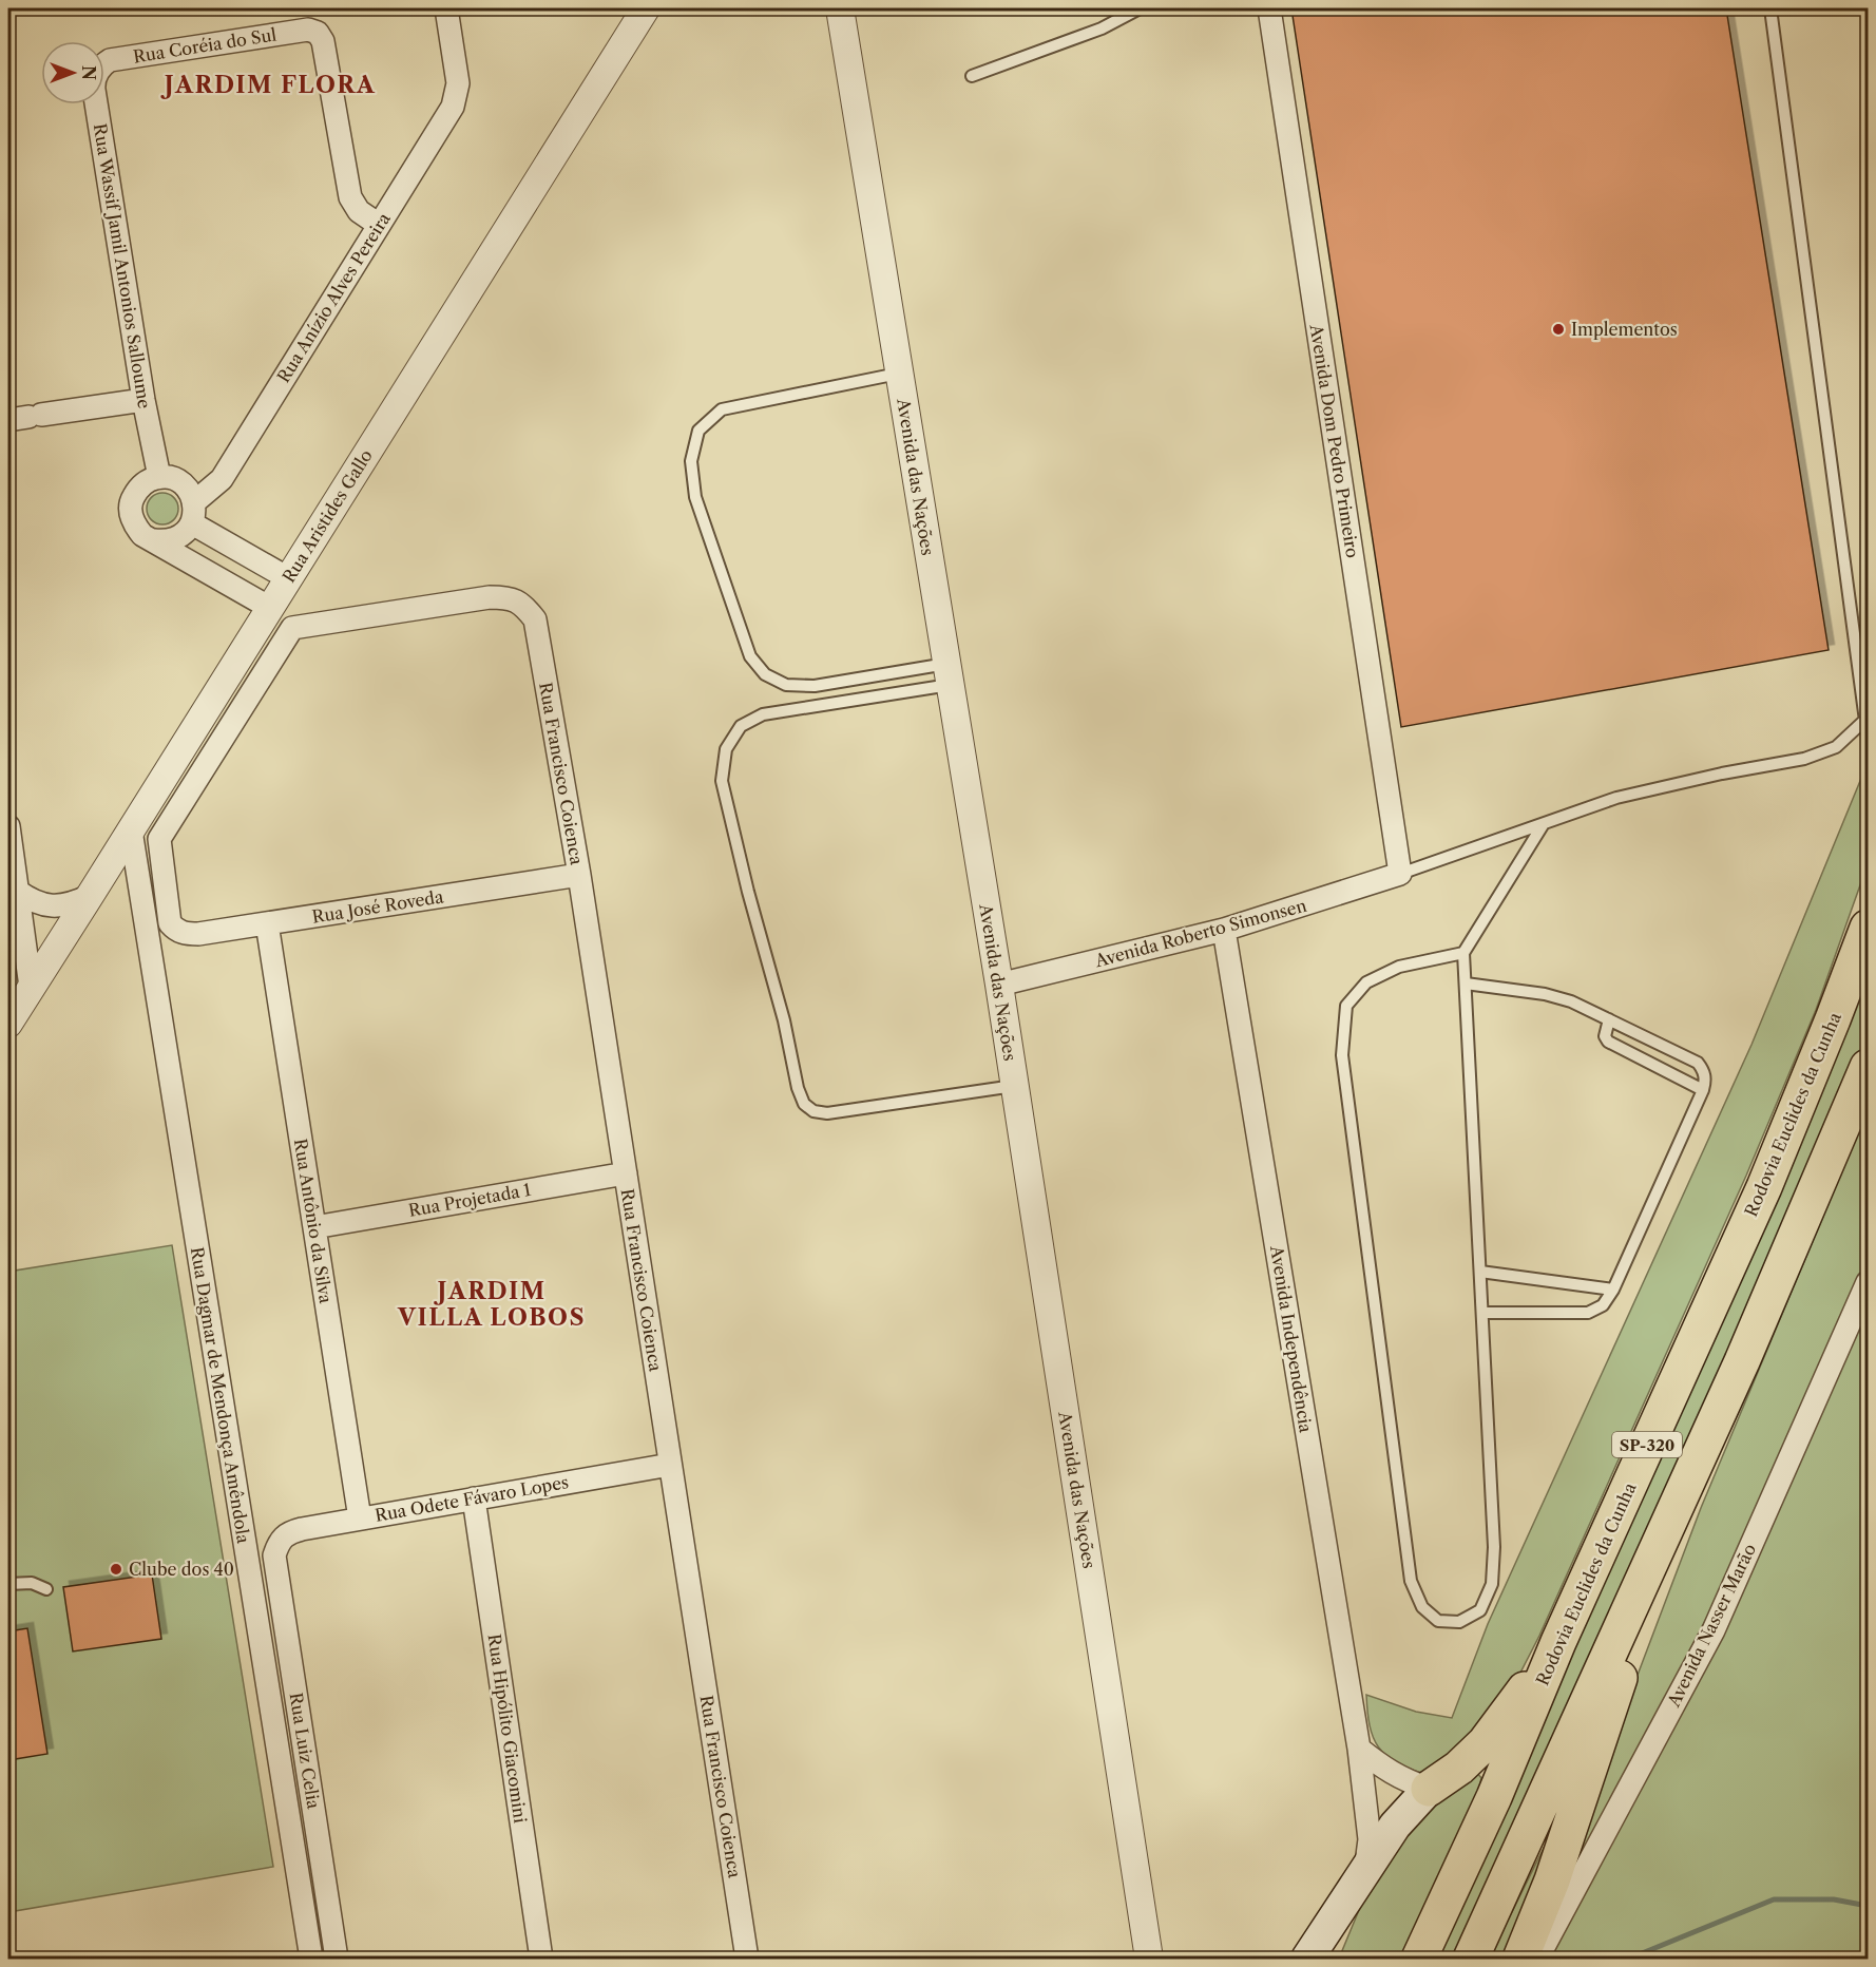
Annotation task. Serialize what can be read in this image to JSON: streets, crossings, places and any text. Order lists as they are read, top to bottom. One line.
{"streets":{"highway":["Rodovia Euclides da Cunha","SP-320"],"street":["Rua Coréia do Sul","Rua Wassif Jamil Antonios Salloume","Rua Anízio Alves Pereira","Avenida Dom Pedro Primeiro","Avenida das Nações","Rua Aristides Gallo","Rua Francisco Coienca","Rua José Roveda","Avenida Roberto Simonsen","Rua Projetada 1","Rua Antônio da Silva","Avenida Independência","Rua Dagmar de Mendonça Amêndola","Rua Odete Fávaro Lopes","Avenida Nasser Marão","Rua Hipólito Giacomini","Rua Luiz Celia"]},"crossings":[["Rua Coréia do Sul","Rua Anízio Alves Pereira"],["Rua Wassif Jamil Antonios Salloume","Rua Anízio Alves Pereira"],["Avenida Dom Pedro Primeiro","Avenida Roberto Simonsen"],["Avenida das Nações","Avenida Roberto Simonsen"],["Rua Aristides Gallo","Rua Dagmar de Mendonça Amêndola"],["Rua Francisco Coienca","Rua José Roveda"],["Rua Francisco Coienca","Rua Projetada 1"],["Rua Francisco Coienca","Rua Odete Fávaro Lopes"],["Rua José Roveda","Rua Antônio da Silva"],["Avenida Roberto Simonsen","Avenida Independência"],["Rua Projetada 1","Rua Antônio da Silva"],["Rua Antônio da Silva","Rua Odete Fávaro Lopes"],["Rua Odete Fávaro Lopes","Rua Hipólito Giacomini"],["Rua Odete Fávaro Lopes","Rua Luiz Celia"]],"districts":["JARDIM FLORA","JARDIM VILLA LOBOS"],"places":["Implementos","Clube dos 40"],"north":"right"}
